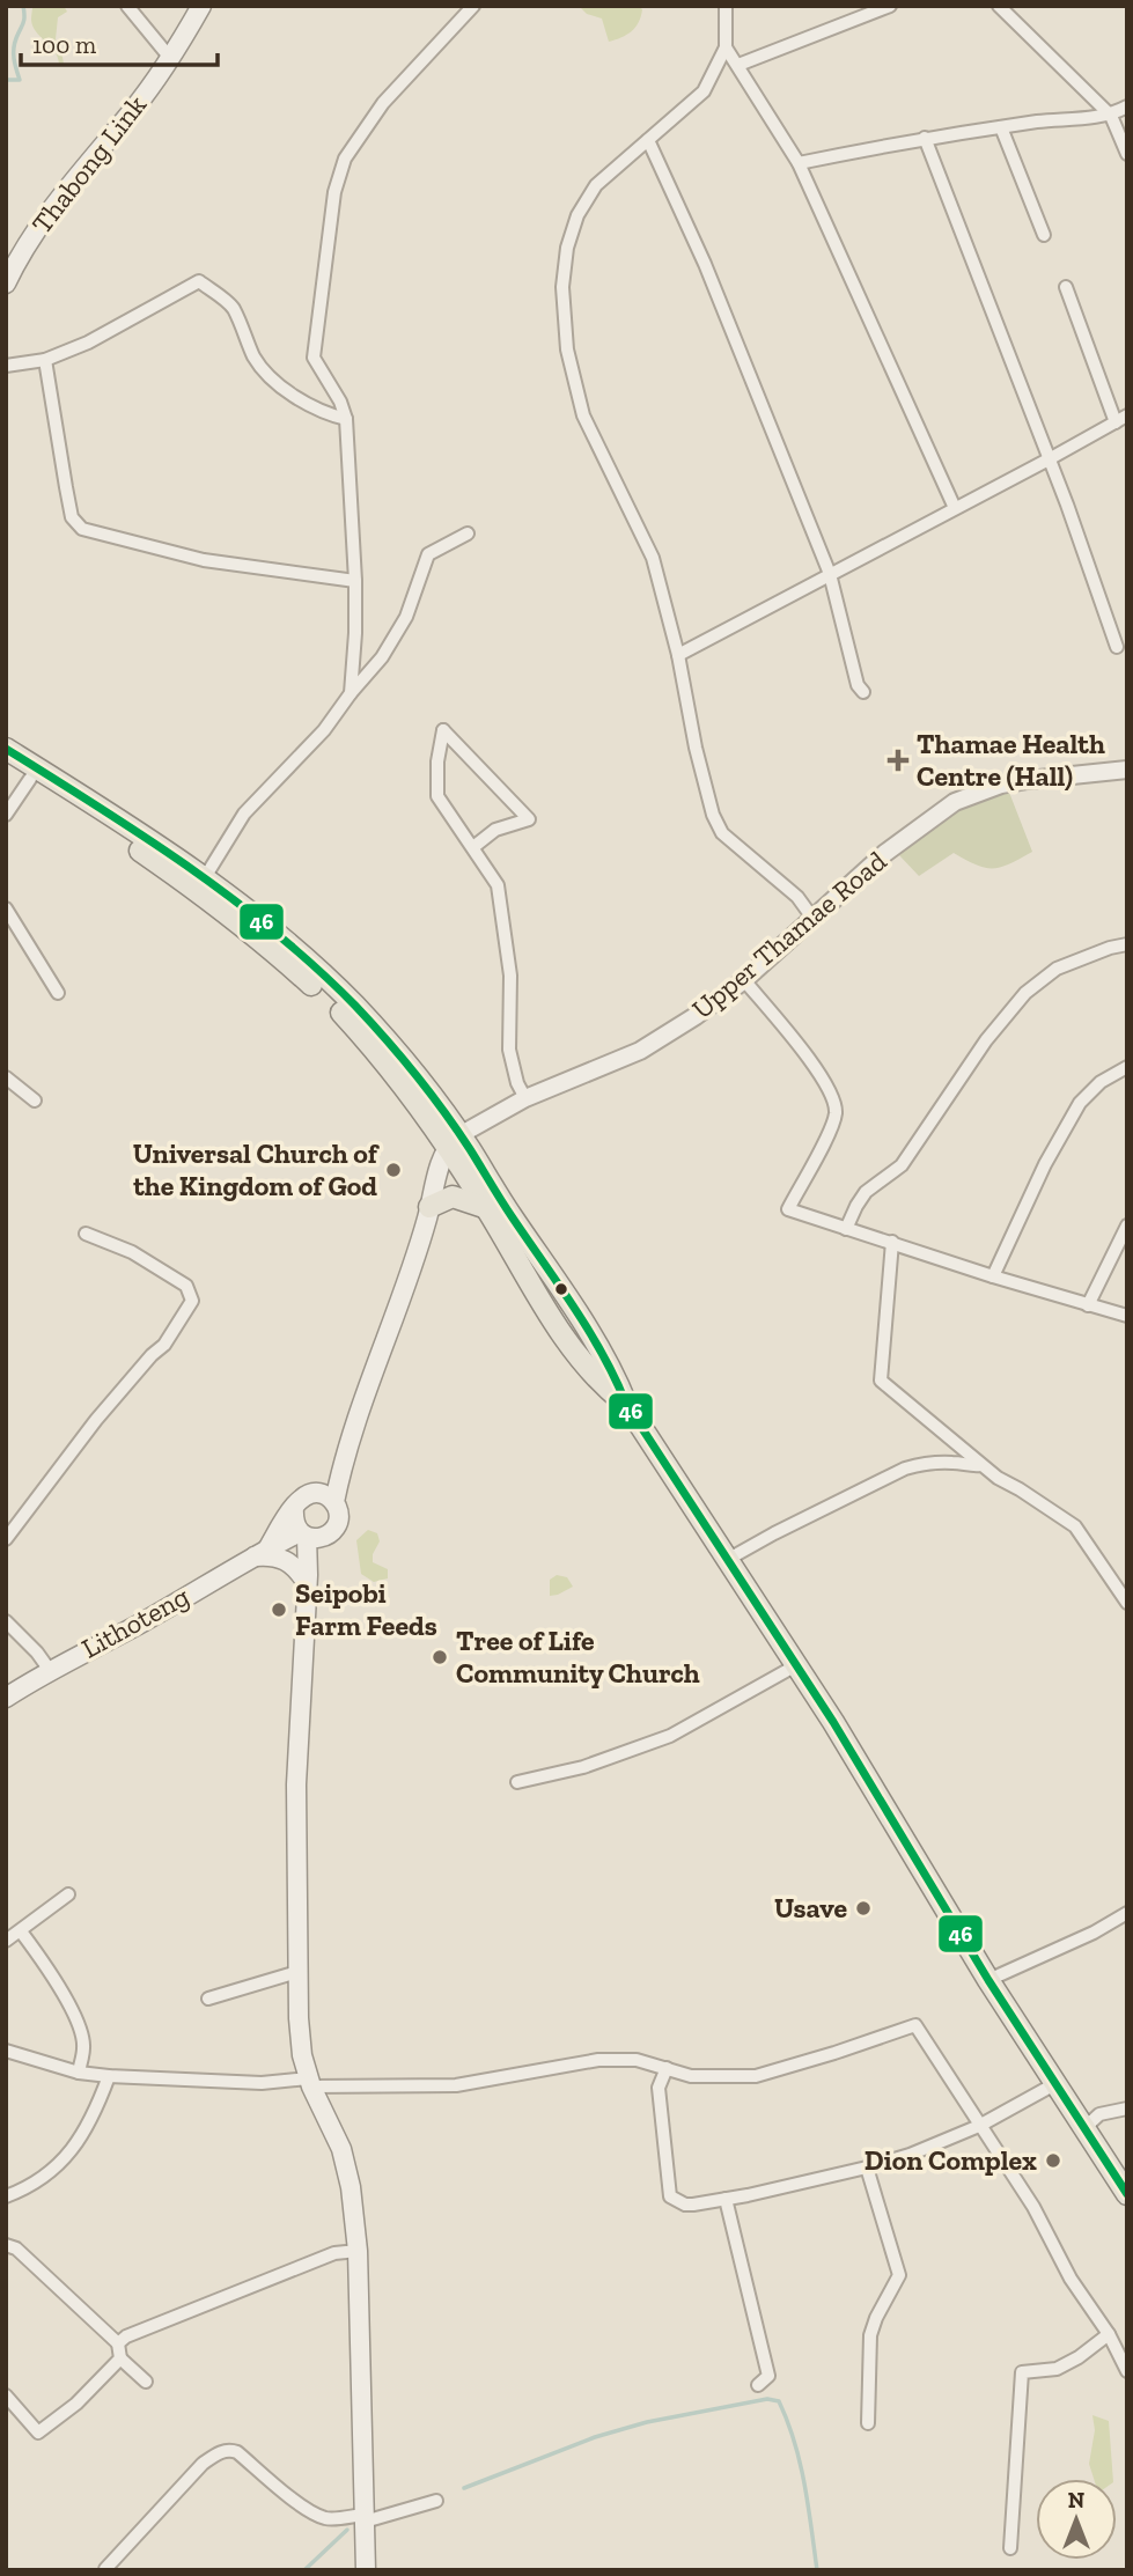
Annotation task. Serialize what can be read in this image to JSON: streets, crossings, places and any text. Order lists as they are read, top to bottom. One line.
{"streets":{"main road":["Thabong Link","Lithoteng"],"street":["Upper Thamae Road"]},"places":{"health":["Thamae Health Centre (Hall)"],"other":["Universal Church of the Kingdom of God","Seipobi Farm Feeds","Tree of Life Community Church","Usave","Dion Complex"]},"lines":["transit line 46"],"scale_bar":"100 m","north":"top"}
